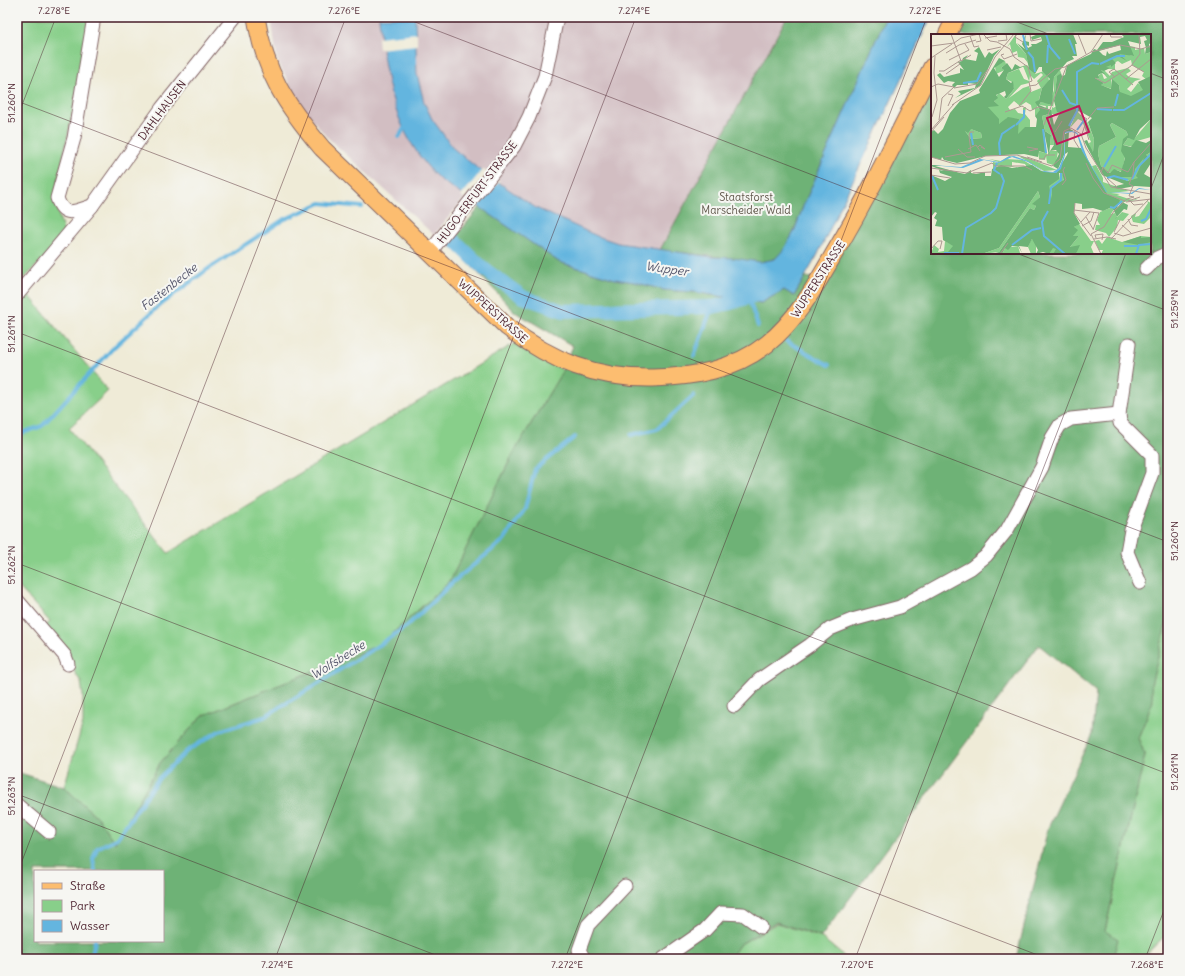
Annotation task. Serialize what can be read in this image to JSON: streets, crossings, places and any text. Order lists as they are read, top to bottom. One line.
{"streets":{"main road":["WUPPERSTRASSE"],"street":["DAHLHAUSEN","HUGO-ERFURT-STRASSE"]},"crossings":[["HUGO-ERFURT-STRASSE","WUPPERSTRASSE"]],"water":["Wupper","Fastenbecke","Wolfsbecke"],"parks":["Staatsforst Marscheider Wald"],"legend":["Straße","Park","Wasser"],"coordinates":["7.278°E","7.276°E","7.274°E","7.272°E","51.258°N","51.260°N","51.259°N","51.261°N","51.262°N","51.263°N","7.270°E","7.268°E"]}
